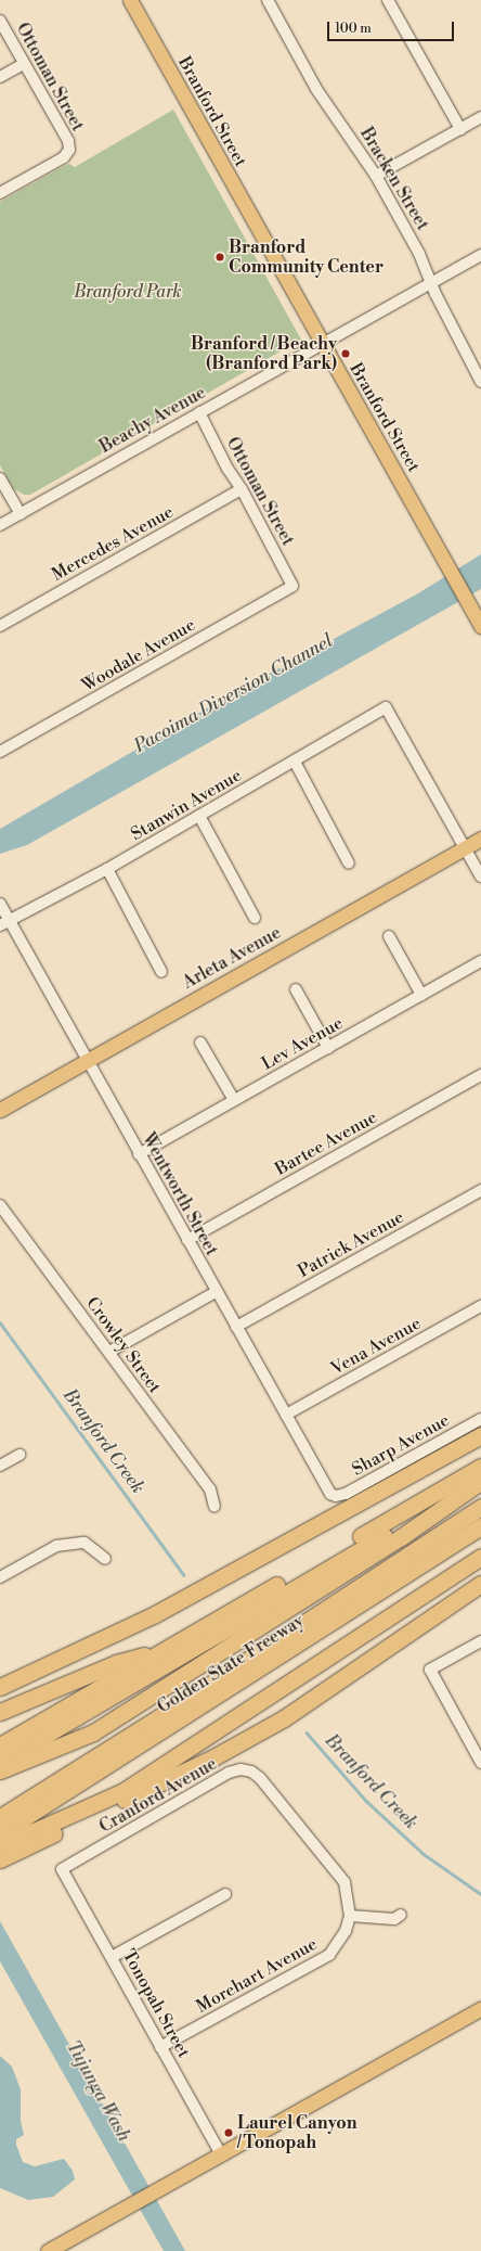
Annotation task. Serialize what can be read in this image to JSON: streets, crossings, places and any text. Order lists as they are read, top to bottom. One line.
{"streets":{"highway":["Golden State Freeway"],"main road":["Branford Street","Arleta Avenue"],"street":["Ottoman Street","Bracken Street","Beachy Avenue","Mercedes Avenue","Woodale Avenue","Stanwin Avenue","Lev Avenue","Bartee Avenue","Wentworth Street","Patrick Avenue","Crowley Street","Vena Avenue","Sharp Avenue","Cranford Avenue","Morehart Avenue","Tonopah Street"]},"crossings":[["Ottoman Street","Beachy Avenue"],["Ottoman Street","Mercedes Avenue"],["Ottoman Street","Woodale Avenue"],["Branford Street","Beachy Avenue"],["Bracken Street","Beachy Avenue"],["Stanwin Avenue","Arleta Avenue"],["Stanwin Avenue","Wentworth Street"],["Arleta Avenue","Wentworth Street"],["Lev Avenue","Wentworth Street"],["Bartee Avenue","Wentworth Street"],["Wentworth Street","Patrick Avenue"],["Wentworth Street","Vena Avenue"],["Wentworth Street","Sharp Avenue"],["Cranford Avenue","Morehart Avenue"],["Cranford Avenue","Tonopah Street"],["Morehart Avenue","Tonopah Street"]],"water":["Pacoima Diversion Channel","Branford Creek","Tujunga Wash"],"parks":["Branford Park"],"places":["Branford Community Center","Branford / Beachy (Branford Park)","Laurel Canyon / Tonopah"],"scale_bar":"100 m"}
